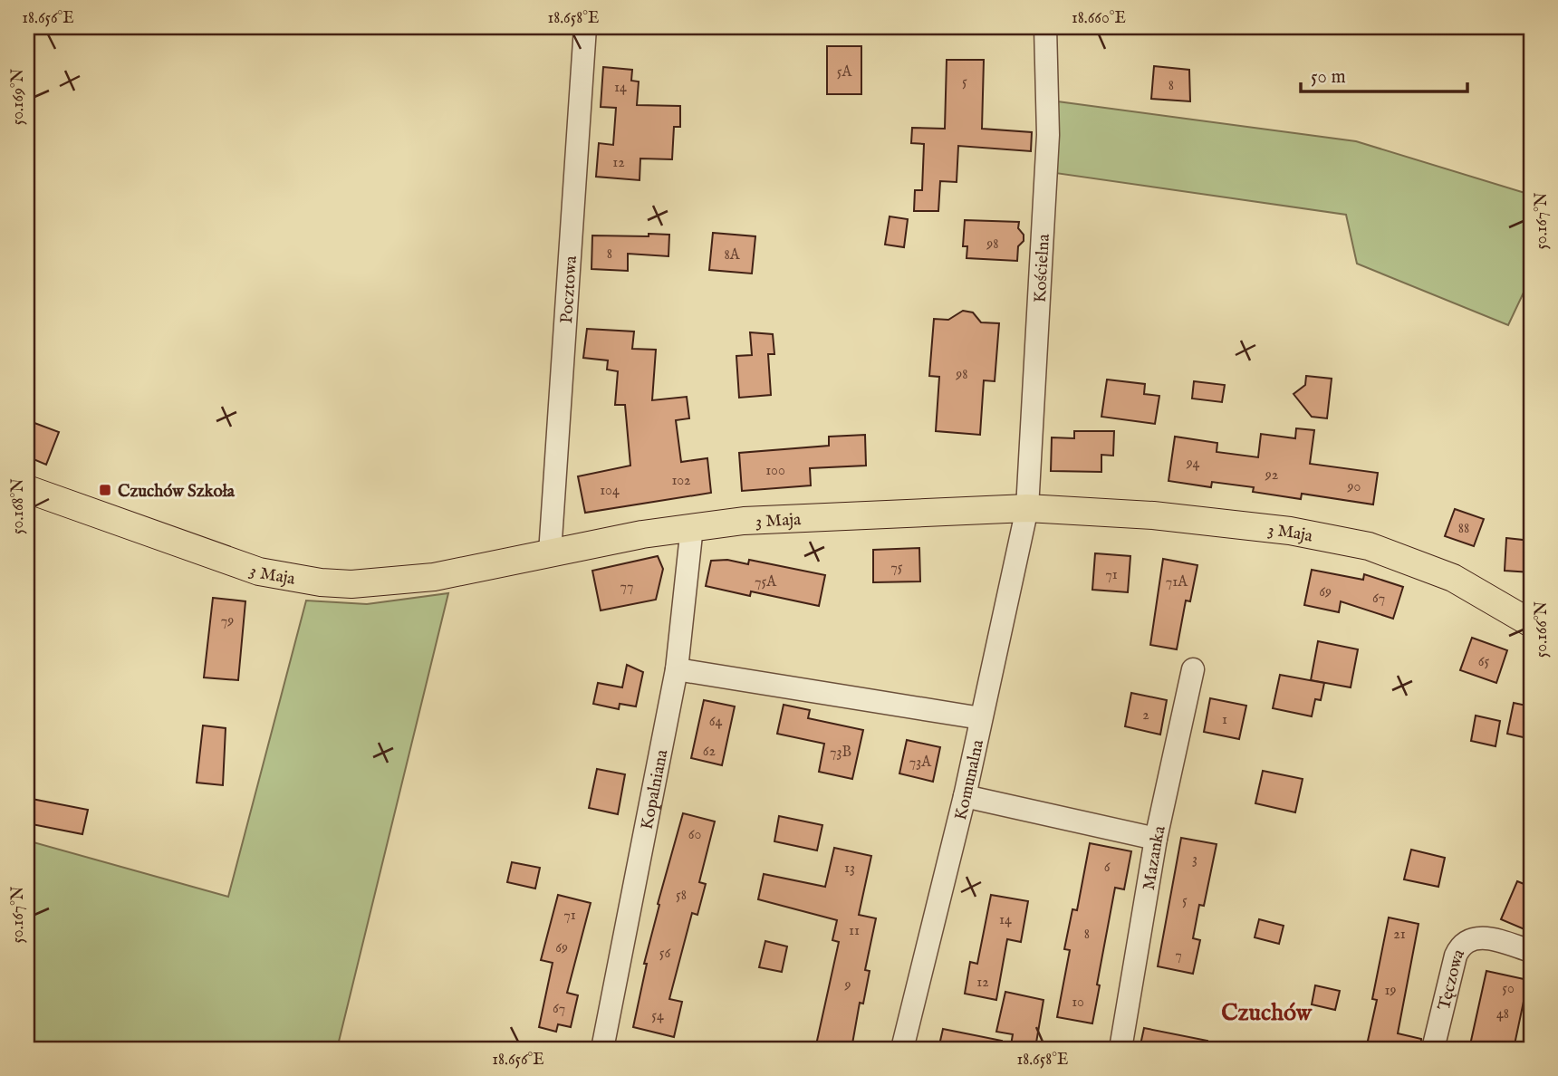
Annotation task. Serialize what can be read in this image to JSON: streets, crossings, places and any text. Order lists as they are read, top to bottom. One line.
{"streets":{"main road":["3 Maja"],"street":["Kościelna","Pocztowa","Komunalna","Kopalniana","Mazanka","Tęczowa"]},"crossings":[["Kościelna","3 Maja"],["Kościelna","Komunalna"],["Pocztowa","3 Maja"],["3 Maja","Komunalna"],["3 Maja","Kopalniana"]],"districts":["Czuchów"],"places":{"transit":["Czuchów Szkoła"]},"house_numbers":["5A","5","8","14","12","98","8","8A","98","94","100","92","102","90","104","88","75","71","75A","71A","77","69","67","79","65","2","1","64","62","73B","73A","60","3","6","13","58","5","71","14","11","8","21","69","56","7","12","9","50","19","10","67","48","54"],"scale_bar":"50 m","coordinates":["18.656°E","18.658°E","18.660°E","50.169°N","50.167°N","50.168°N","50.166°N"]}
